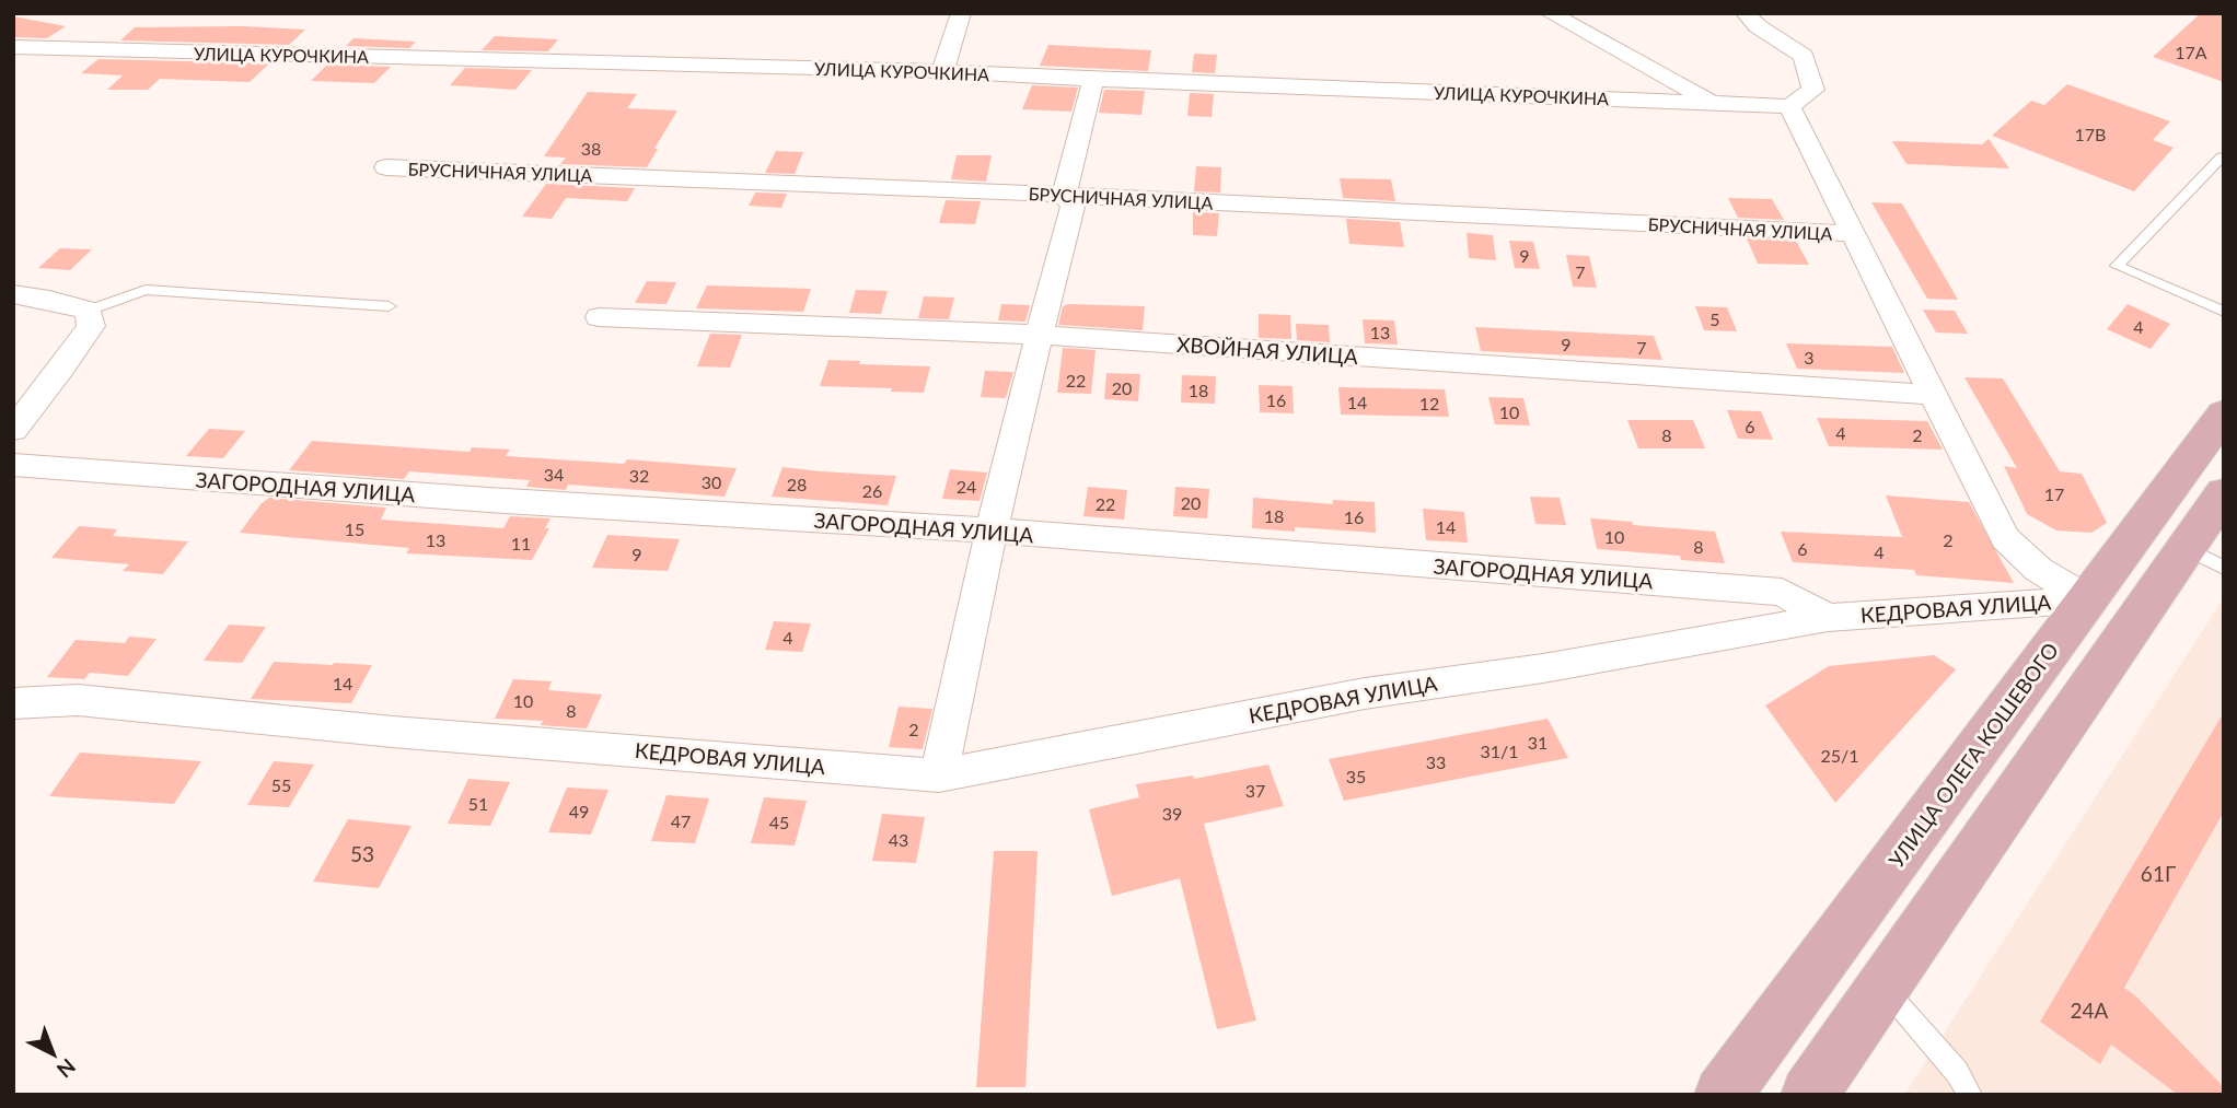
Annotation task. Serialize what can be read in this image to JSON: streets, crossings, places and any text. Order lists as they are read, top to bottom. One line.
{"streets":{"main road":["УЛИЦА ОЛЕГА КОШЕВОГО"],"street":["УЛИЦА КУРОЧКИНА","БРУСНИЧНАЯ УЛИЦА","ХВОЙНАЯ УЛИЦА","ЗАГОРОДНАЯ УЛИЦА","КЕДРОВАЯ УЛИЦА"]},"crossings":[["УЛИЦА КУРОЧКИНА","КЕДРОВАЯ УЛИЦА"],["БРУСНИЧНАЯ УЛИЦА","КЕДРОВАЯ УЛИЦА"],["ХВОЙНАЯ УЛИЦА","КЕДРОВАЯ УЛИЦА"],["ЗАГОРОДНАЯ УЛИЦА","КЕДРОВАЯ УЛИЦА"],["КЕДРОВАЯ УЛИЦА","УЛИЦА ОЛЕГА КОШЕВОГО"]],"house_numbers":["17А","17В","38","9","7","5","4","13","9","7","3","22","20","18","16","14","12","10","6","4","8","2","34","32","30","28","24","26","17","20","22","18","16","14","15","10","13","2","11","8","6","4","9","4","14","10","8","2","31","31/1","25/1","33","35","55","37","51","49","39","47","45","43","53","61Г","24А"],"north":"bottom right"}
